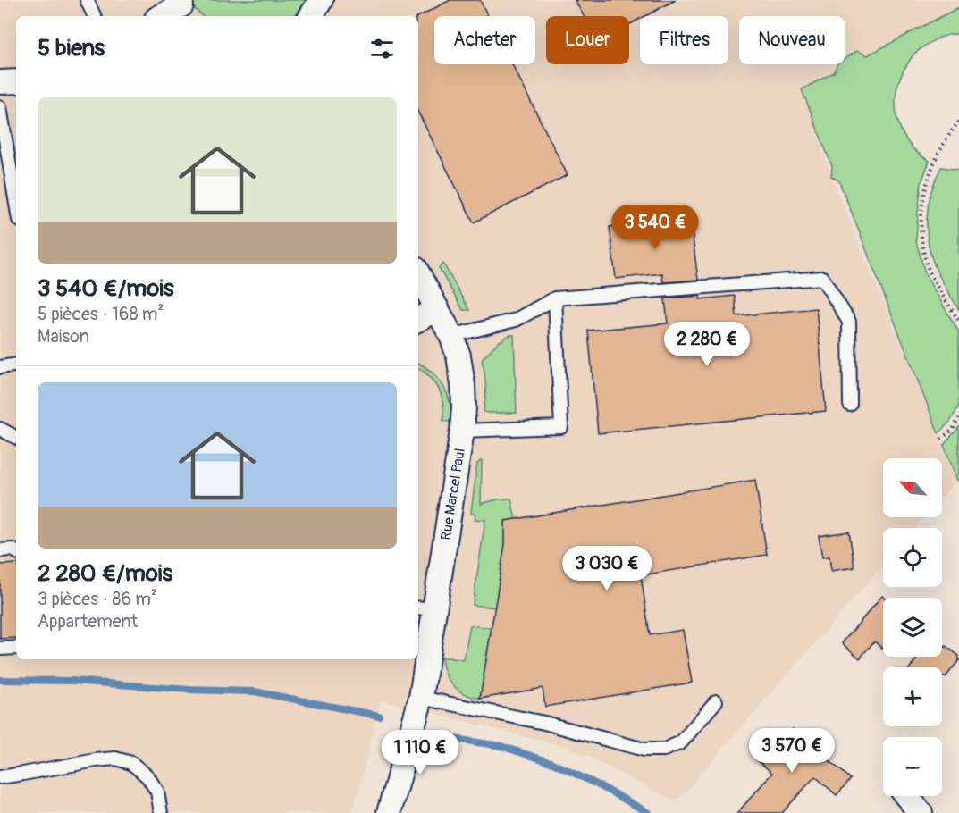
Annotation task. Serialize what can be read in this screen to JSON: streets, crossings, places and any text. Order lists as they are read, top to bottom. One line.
{"streets":{"street":["Rue Marcel Paul"]},"north":"top left","page":{"chip":["Acheter","Louer","Filtres","Nouveau"],"heading":"5 biens","list":[{"name":"3 540 €/mois","note":"5 pièces · 168 m² · Maison"},{"name":"2 280 €/mois","note":"3 pièces · 86 m² · Appartement"}],"price":["3 540 €","2 280 €","3 030 €","3 570 €","1 110 €"],"map_buttons":["+","−"]}}
